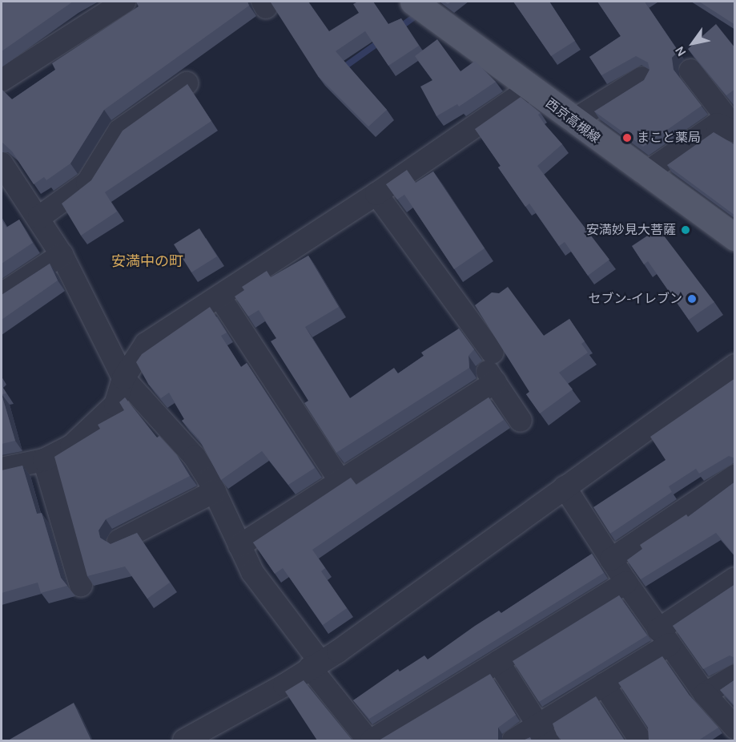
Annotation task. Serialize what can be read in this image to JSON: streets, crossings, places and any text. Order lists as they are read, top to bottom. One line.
{"streets":{"main road":["西京高槻線"]},"districts":["安満中の町"],"places":["まこと薬局","安満妙見大菩薩","セブン-イレブン"],"north":"bottom left"}
